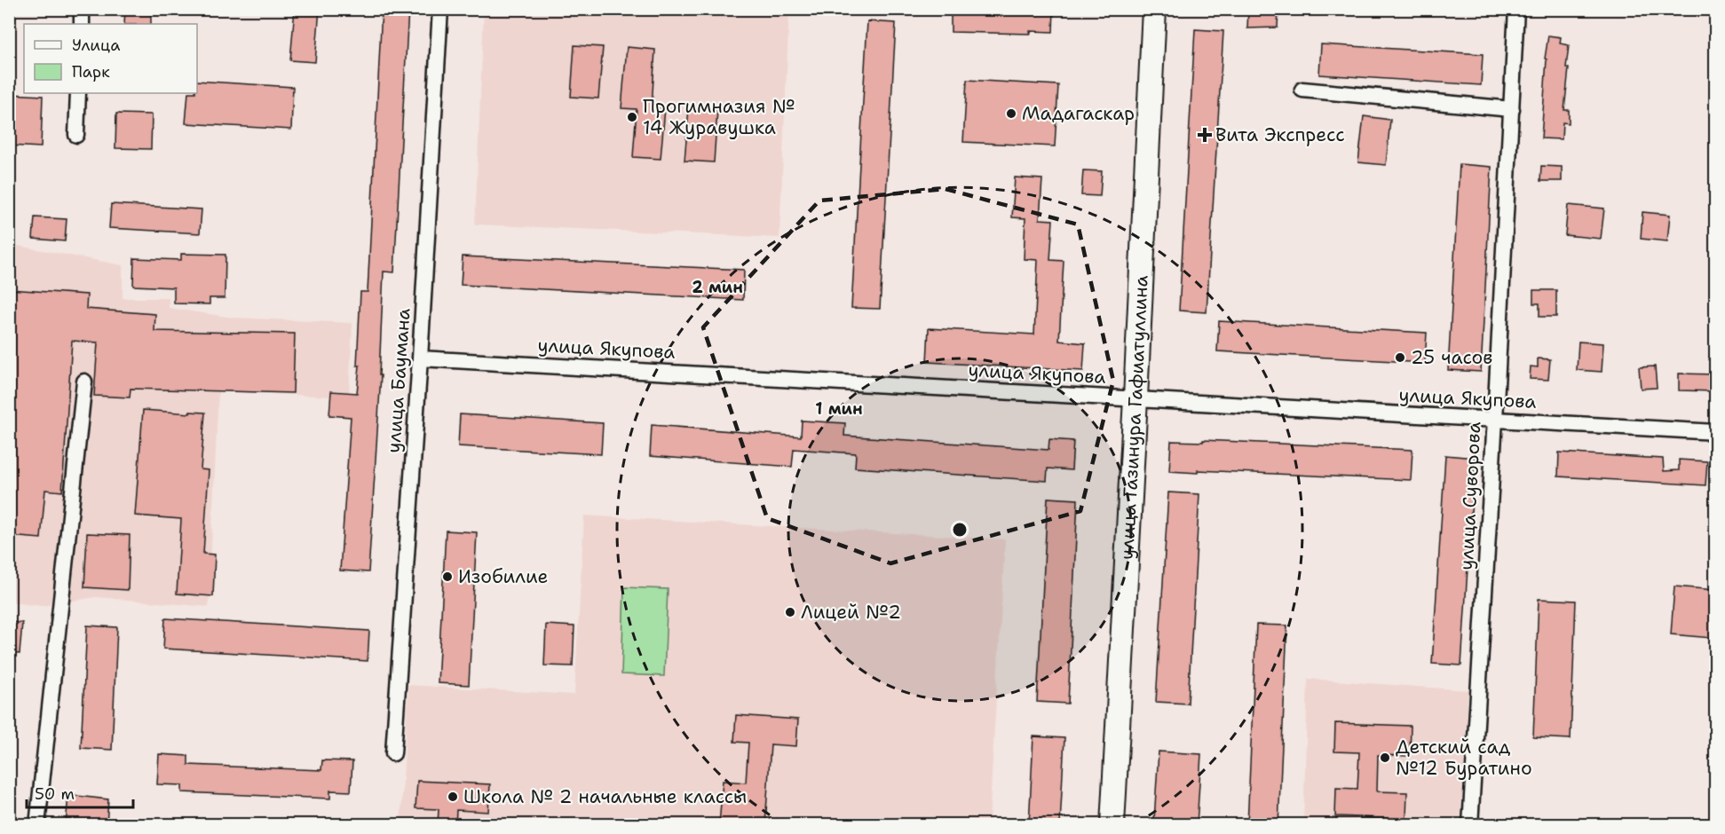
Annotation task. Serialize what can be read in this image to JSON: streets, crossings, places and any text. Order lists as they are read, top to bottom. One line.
{"streets":{"main road":["улица Газинура Гафиатуллина"],"street":["улица Якупова","улица Баумана","улица Суворова"]},"crossings":[["улица Якупова","улица Баумана"],["улица Якупова","улица Газинура Гафиатуллина"],["улица Якупова","улица Суворова"]],"places":{"other":["Мадагаскар","Прогимназия № 14 Журавушка","25 часов","Изобилие","Лицей №2","Детский сад №12 Буратино","Школа № 2 начальные классы"],"health":["Вита Экспресс"]},"legend":["Улица","Парк"],"scale_bar":"50 m","rings":["2 мин","1 мин"]}
